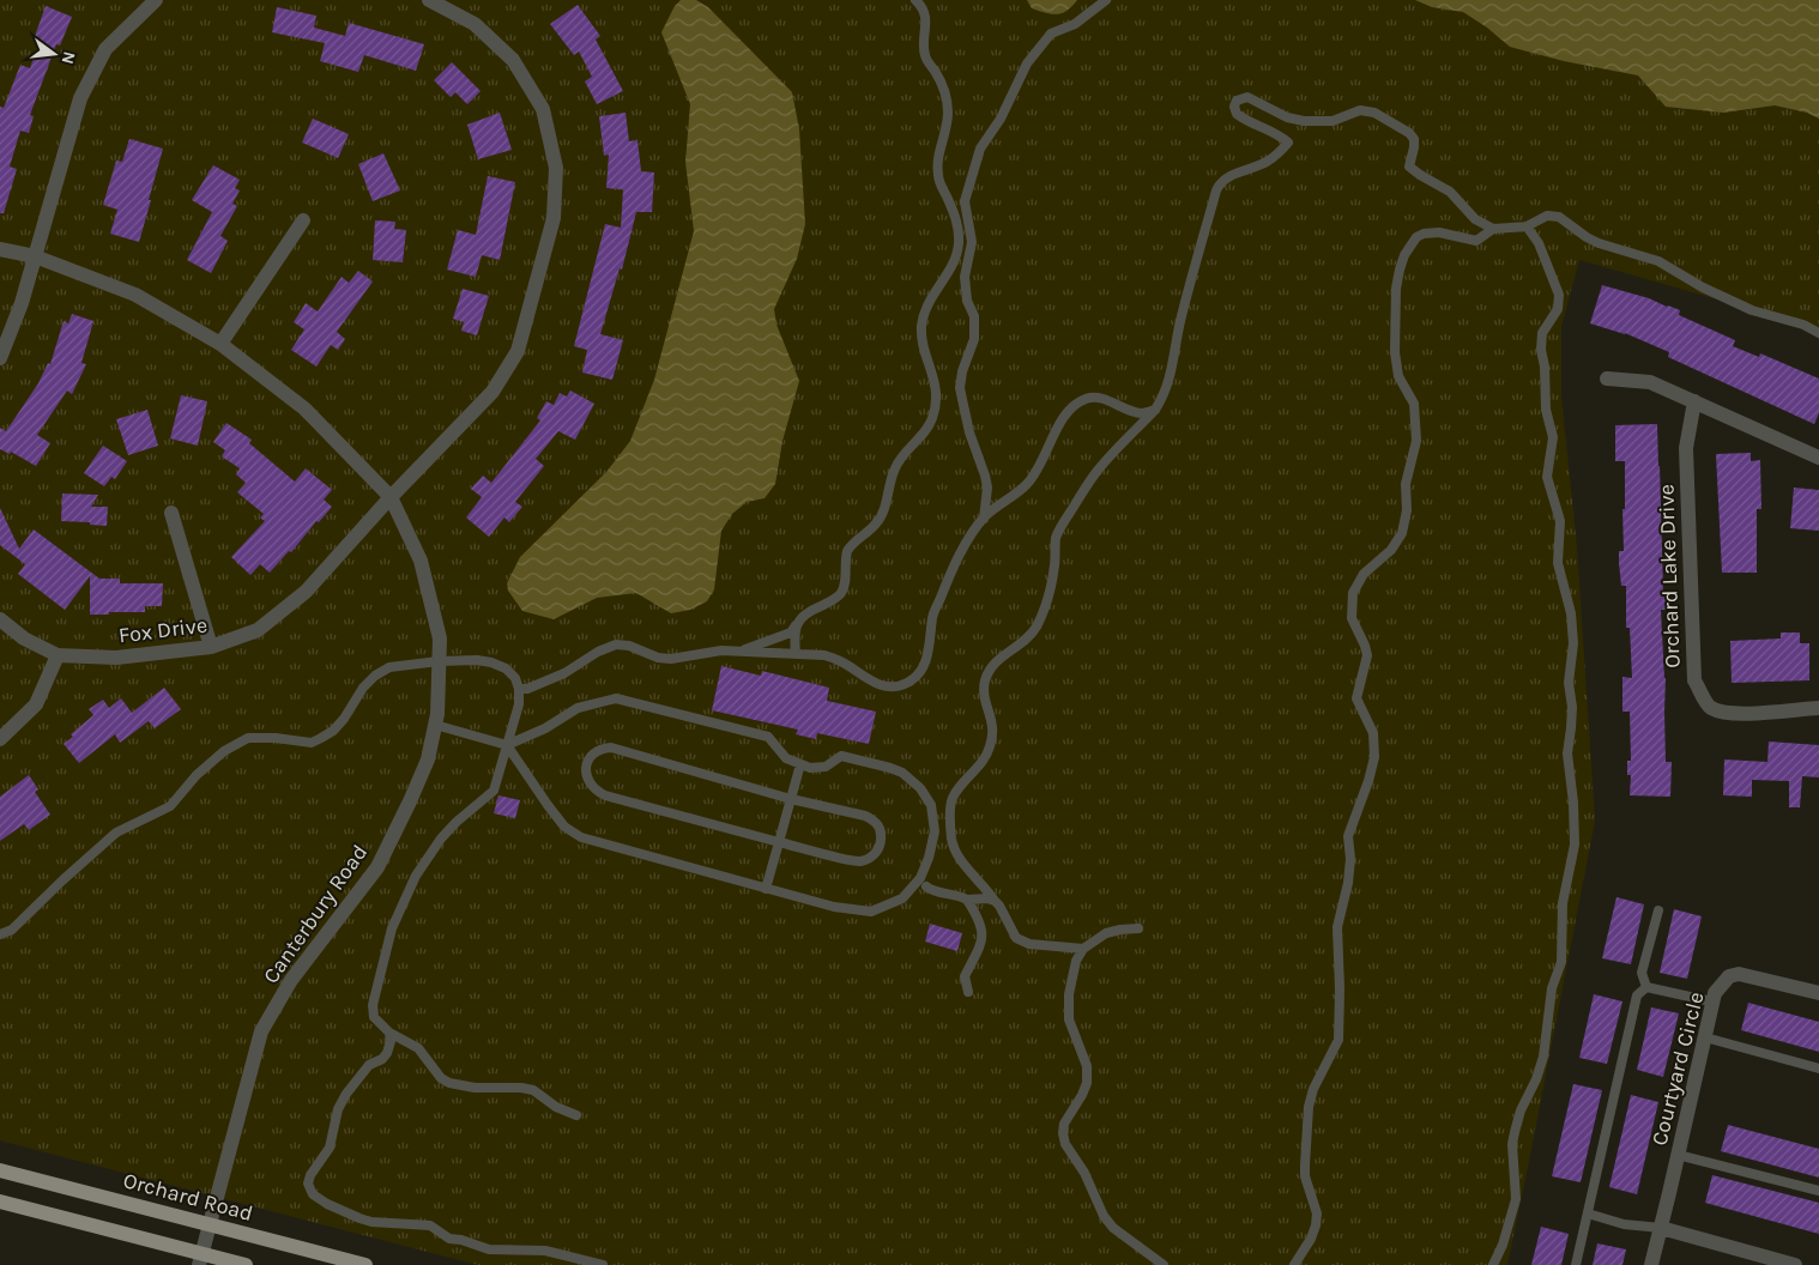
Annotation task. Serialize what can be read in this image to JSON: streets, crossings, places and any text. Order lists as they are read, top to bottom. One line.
{"streets":{"main road":["Orchard Road"],"street":["Orchard Lake Drive","Fox Drive","Canterbury Road","Courtyard Circle"]},"crossings":[["Fox Drive","Canterbury Road"],["Canterbury Road","Orchard Road"]],"north":"right"}
